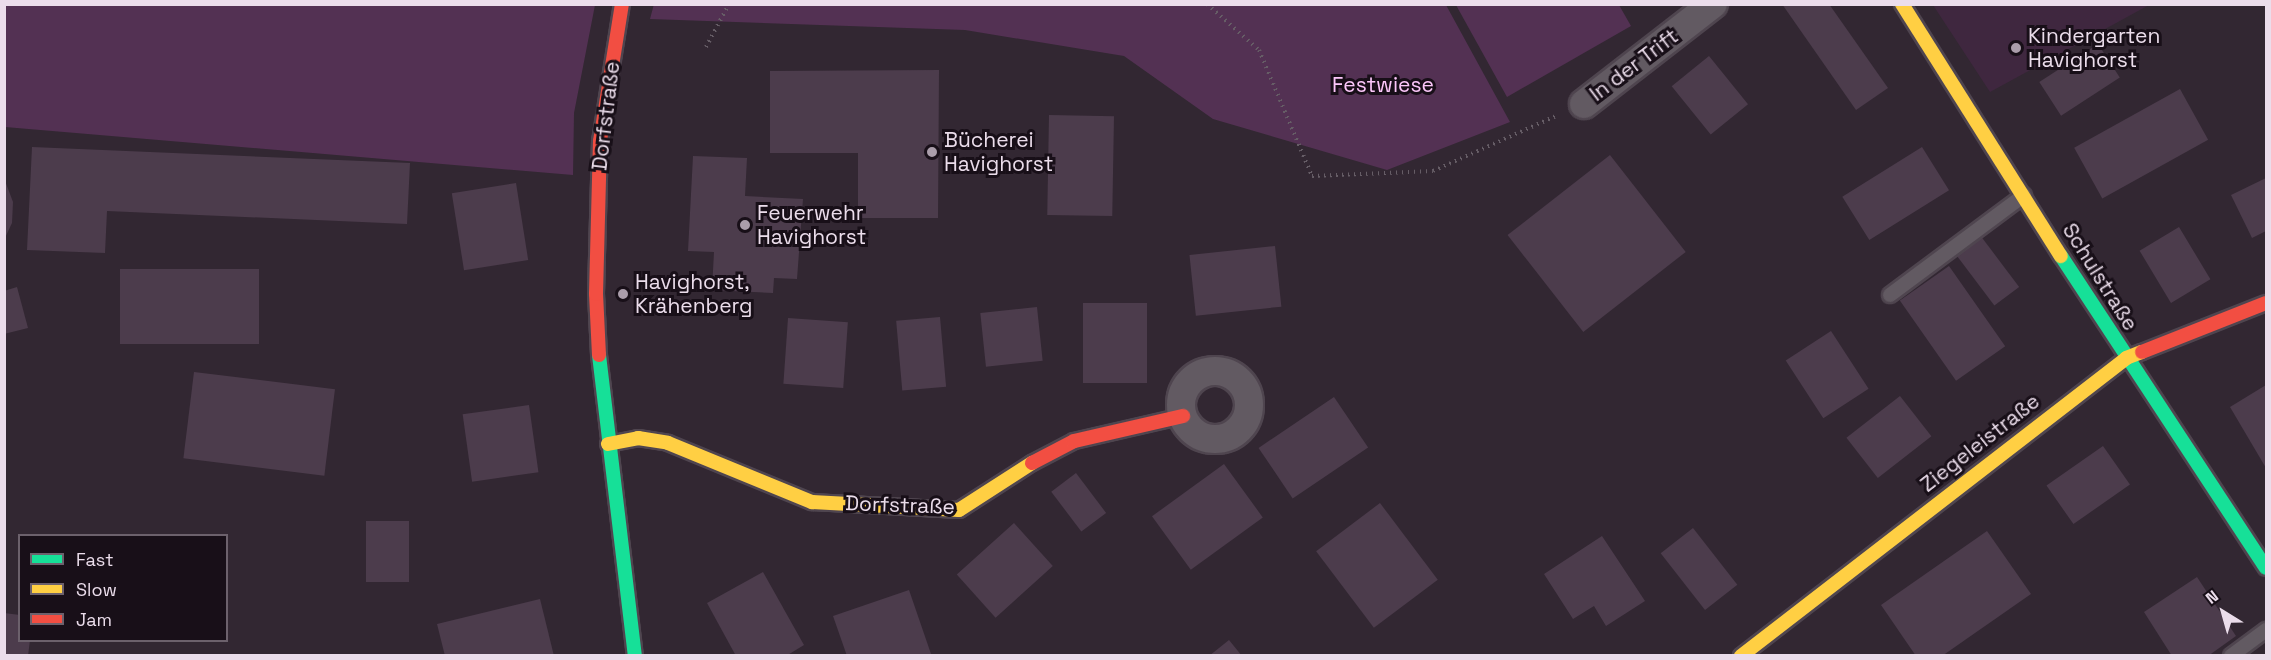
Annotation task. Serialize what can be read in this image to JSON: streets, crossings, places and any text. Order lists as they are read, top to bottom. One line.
{"streets":{"street":["In der Trift","Dorfstraße","Schulstraße","Ziegeleistraße"]},"crossings":[["Schulstraße","Ziegeleistraße"]],"parks":["Festwiese"],"places":["Kindergarten Havighorst","Bücherei Havighorst","Feuerwehr Havighorst","Havighorst, Krähenberg"],"legend":["Fast","Slow","Jam"],"north":"top left"}
